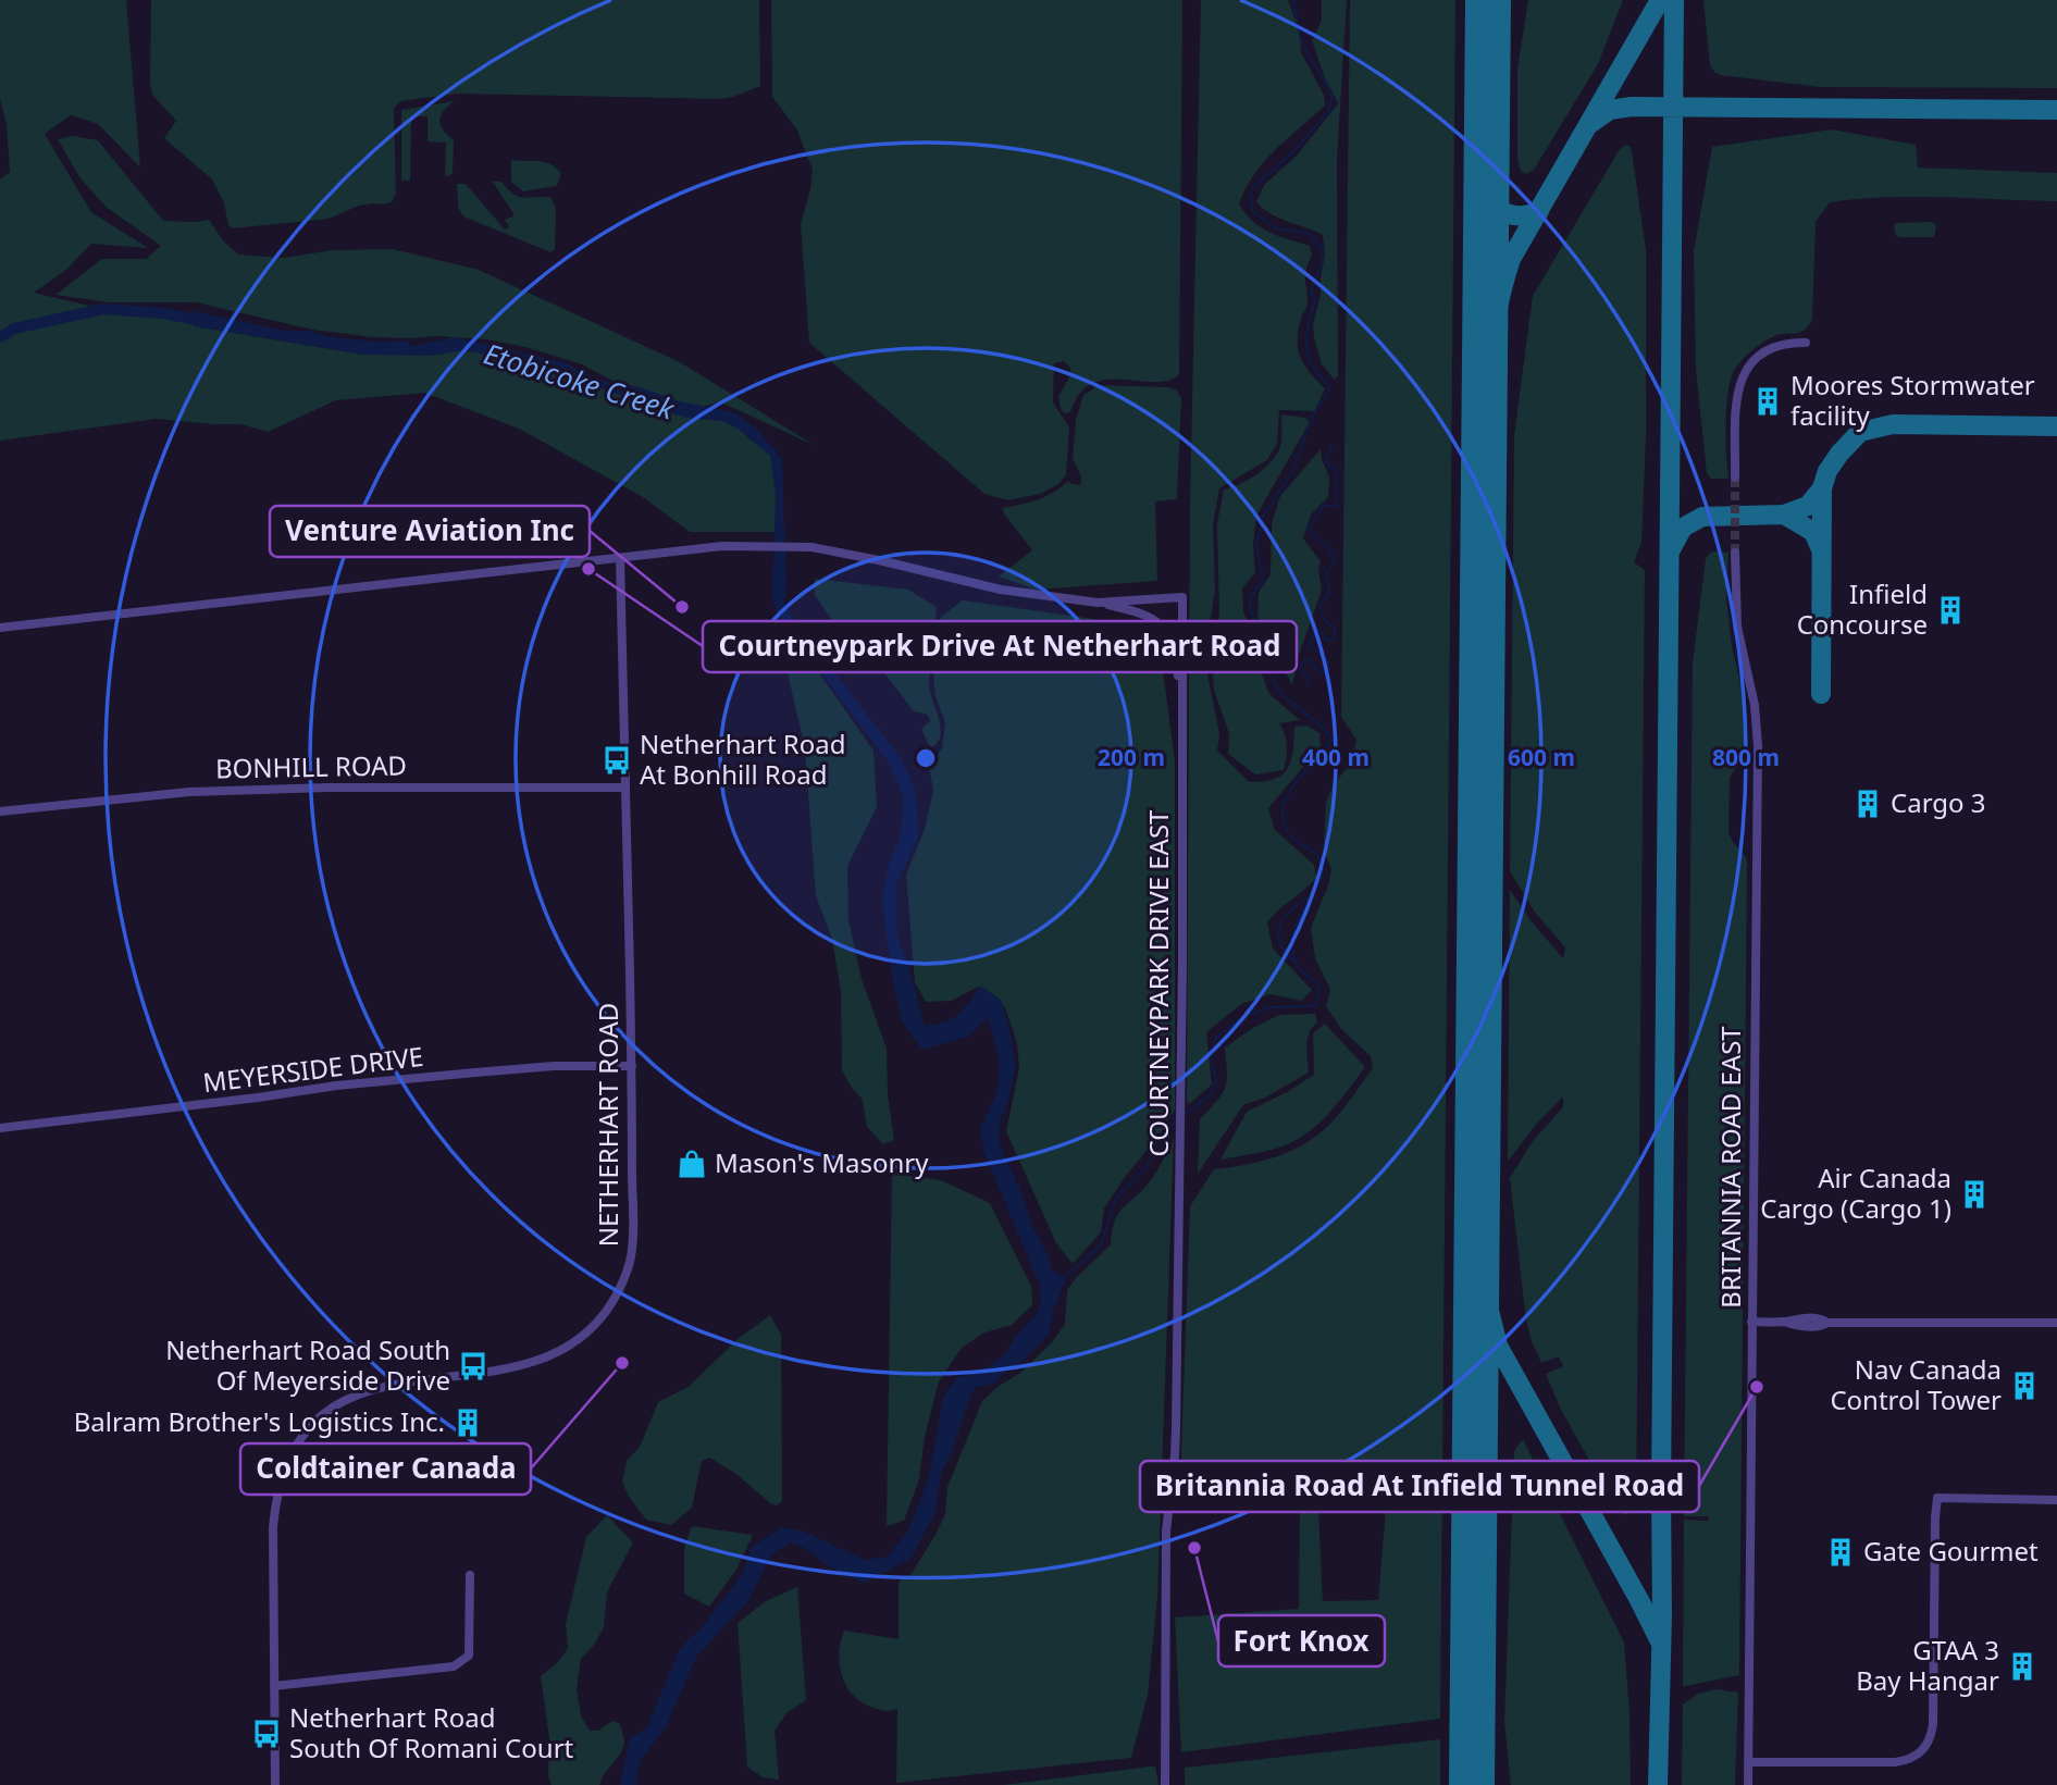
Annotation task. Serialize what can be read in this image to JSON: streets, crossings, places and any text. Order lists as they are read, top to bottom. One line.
{"streets":{"street":["BONHILL ROAD","COURTNEYPARK DRIVE EAST","MEYERSIDE DRIVE","NETHERHART ROAD","BRITANNIA ROAD EAST"]},"crossings":[["BONHILL ROAD","NETHERHART ROAD"],["COURTNEYPARK DRIVE EAST","NETHERHART ROAD"],["MEYERSIDE DRIVE","NETHERHART ROAD"]],"water":["Etobicoke Creek"],"places":{"building":["Moores Stormwater facility","Infield Concourse","Cargo 3","Air Canada Cargo (Cargo 1)","Nav Canada Control Tower","Balram Brother's Logistics Inc.","Gate Gourmet","GTAA 3 Bay Hangar"],"other":["Courtneypark Drive At Netherhart Road","Venture Aviation Inc","Coldtainer Canada","Britannia Road At Infield Tunnel Road","Fort Knox"],"bus stop":["Netherhart Road At Bonhill Road","Netherhart Road South Of Meyerside Drive","Netherhart Road South Of Romani Court"],"shop":["Mason's Masonry"]},"rings":["200 m","400 m","600 m","800 m"]}
